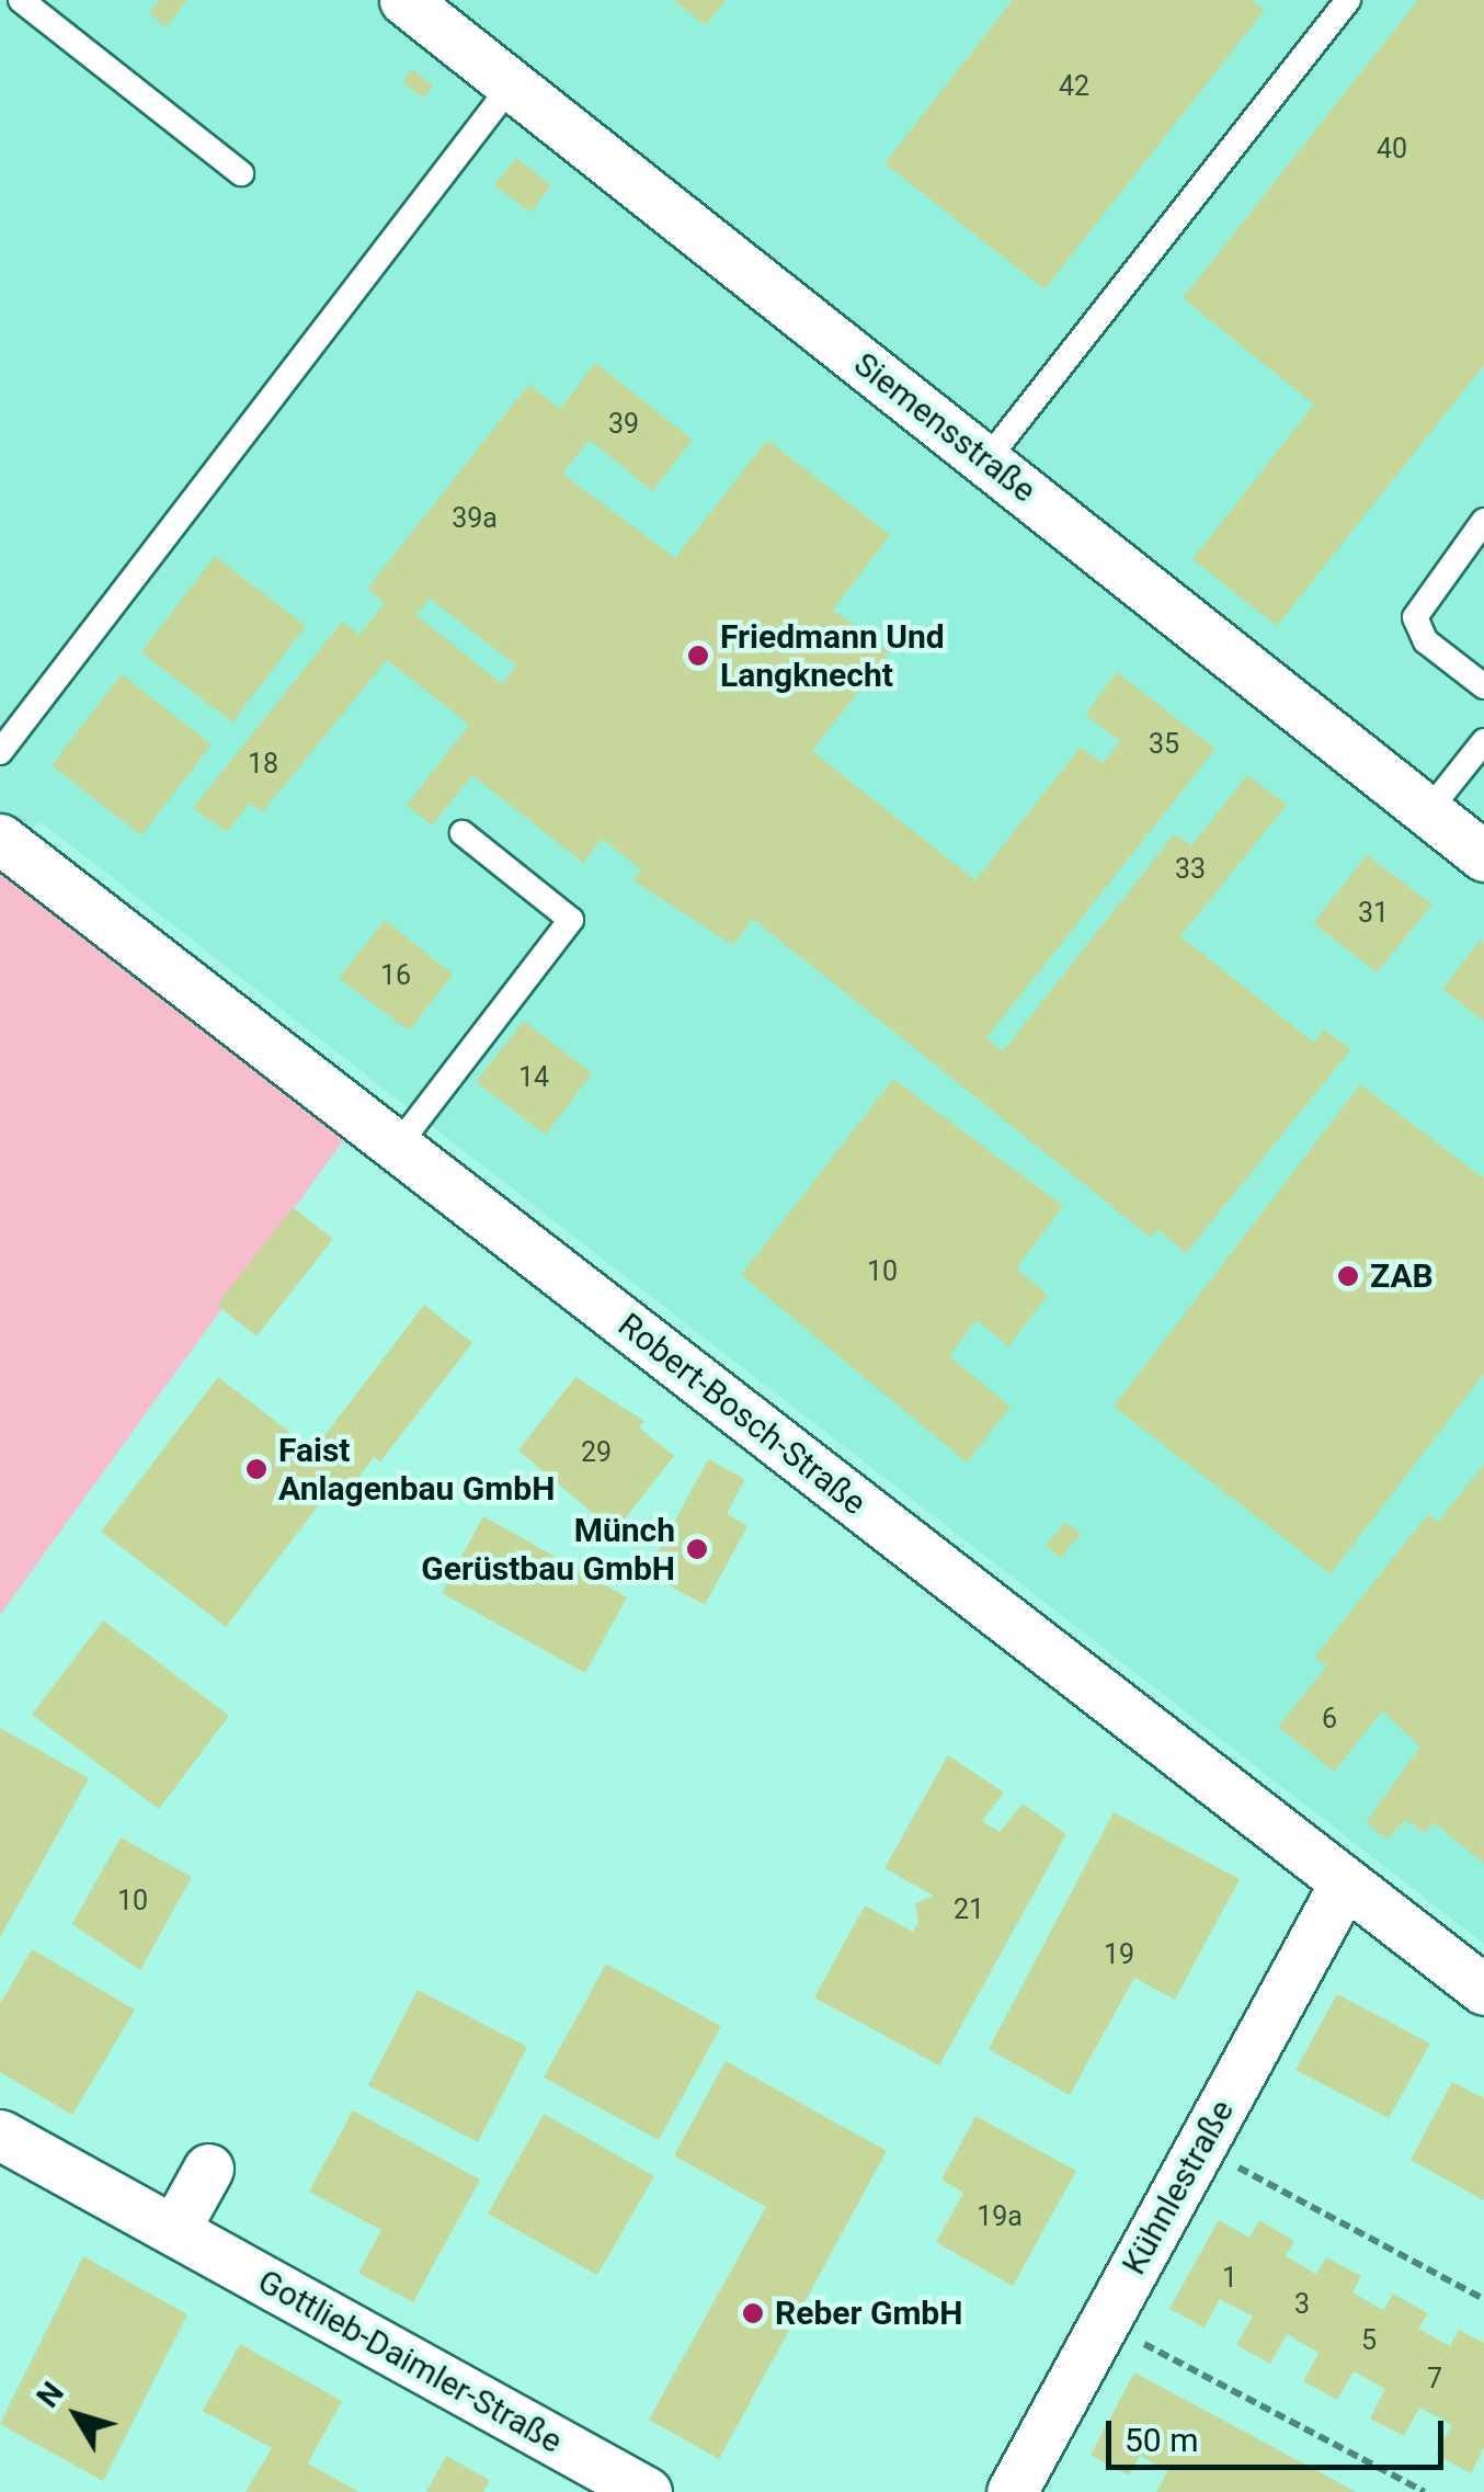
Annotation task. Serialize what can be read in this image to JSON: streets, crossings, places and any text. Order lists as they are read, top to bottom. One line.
{"streets":{"street":["Siemensstraße","Robert-Bosch-Straße","Kühnlestraße","Gottlieb-Daimler-Straße"]},"crossings":[["Robert-Bosch-Straße","Kühnlestraße"]],"places":["Friedmann Und Langknecht","ZAB","Faist Anlagenbau GmbH","Münch Gerüstbau GmbH","Reber GmbH"],"house_numbers":["42","40","39","39a","35","18","33","31","16","14","10","29","6","10","21","19","19a","1","3","5","7"],"scale_bar":"50 m","north":"top left"}
